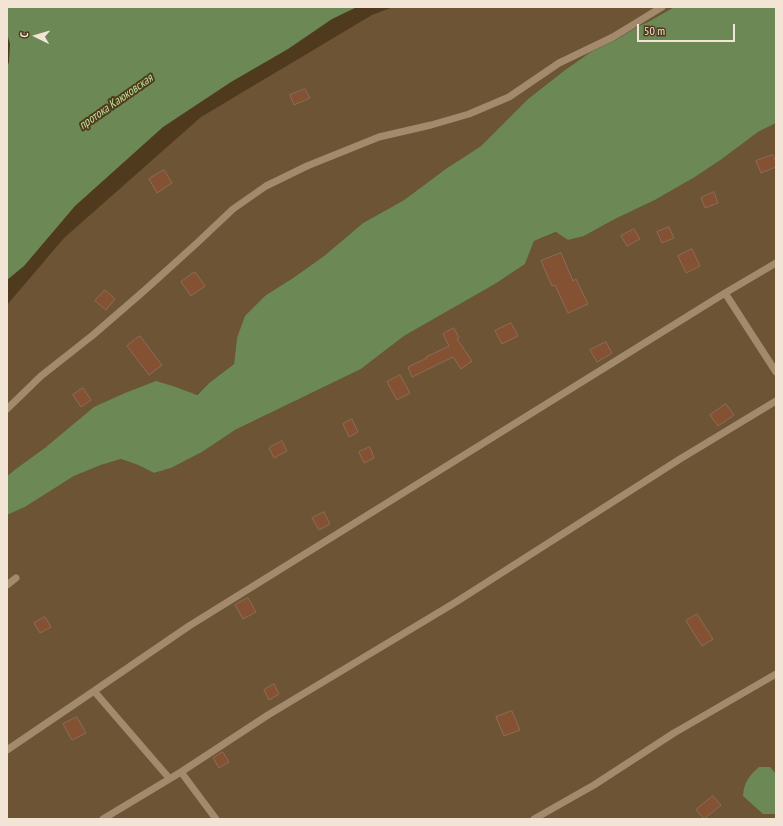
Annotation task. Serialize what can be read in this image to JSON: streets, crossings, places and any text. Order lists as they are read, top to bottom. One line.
{"water":["протока Каюковская"],"scale_bar":"50 m","north":"left"}
